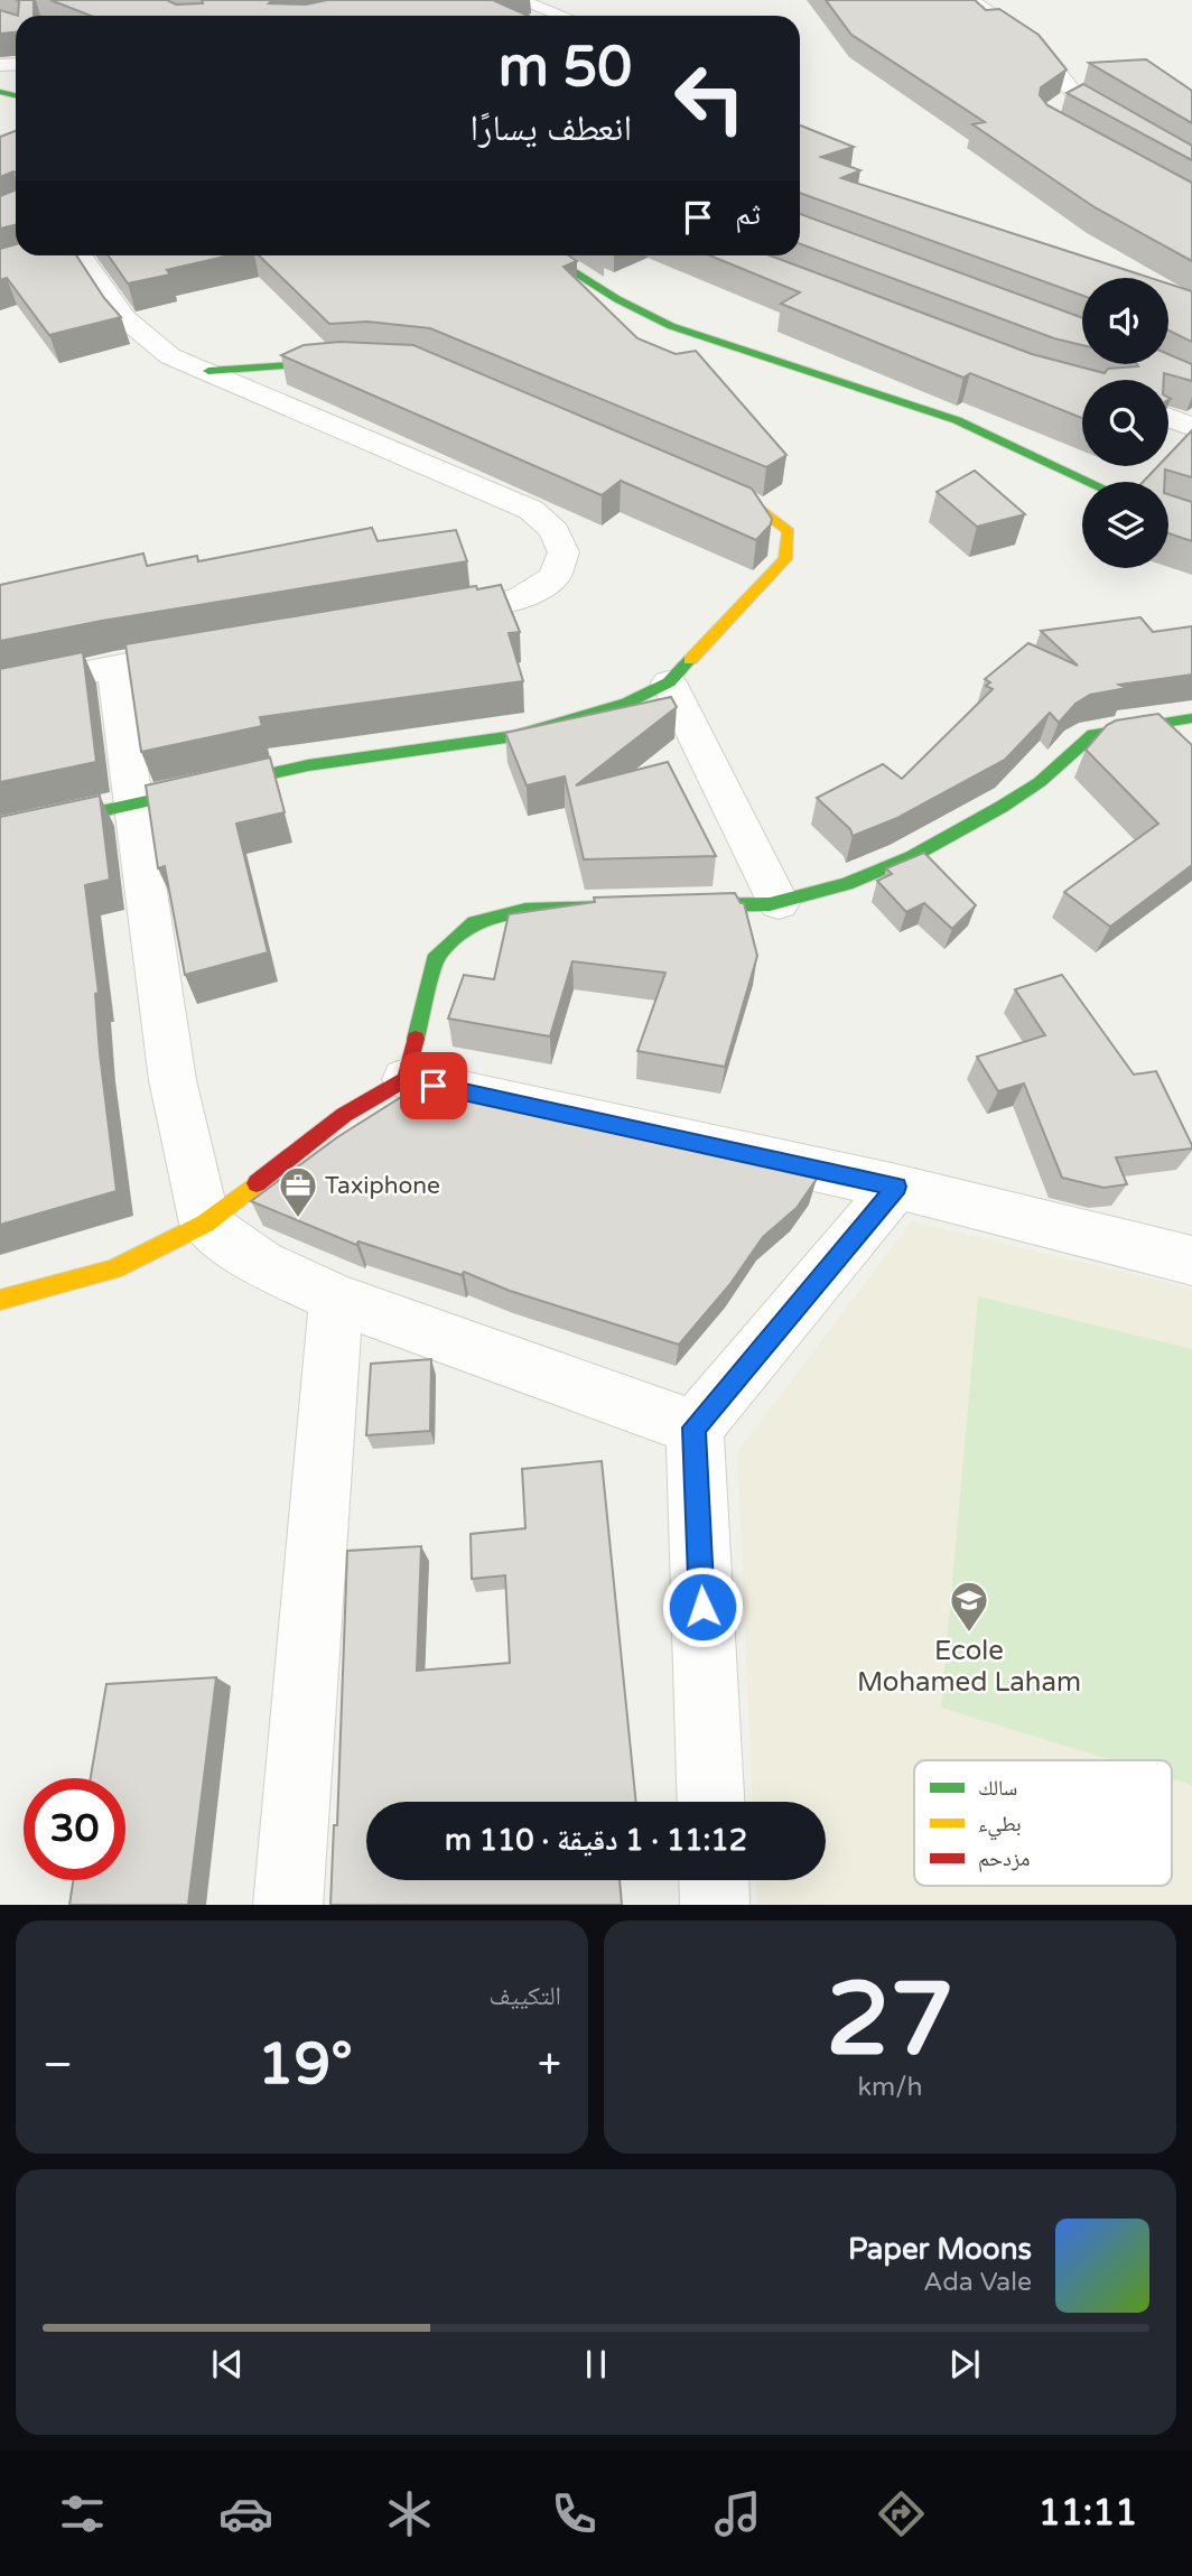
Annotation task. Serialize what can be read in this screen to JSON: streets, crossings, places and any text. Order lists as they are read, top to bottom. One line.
{"places":{"office":["Taxiphone"],"school or university":["Ecole Mohamed Laham"]},"legend":["سالك","بطيء","مزدحم"],"page":{"turn":["50 m","انعطف يسارًا"],"then":"ثم","limit":"30","trip":"11:12 · 1 دقيقة · 110 m","tile":[["27","km/h"],"التكييف"],"heat":["−","19°","+"],"song":["Paper Moons","Ada Vale"],"tabs":"11:11"}}
